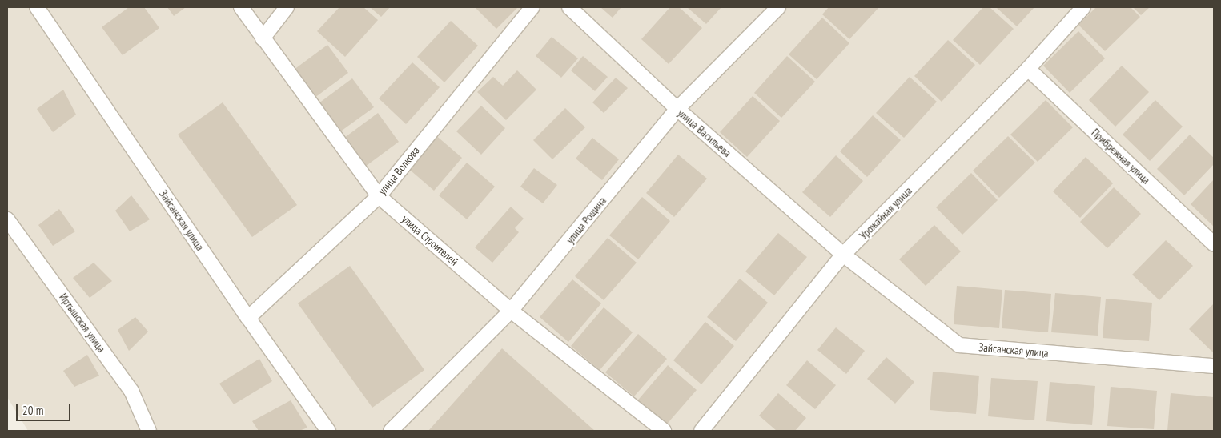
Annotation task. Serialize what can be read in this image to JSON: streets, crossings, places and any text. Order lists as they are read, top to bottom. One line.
{"streets":{"street":["улица Васильева","Прибрежная улица","улица Волкова","Урожайная улица","Зайсанская улица","улица Рощина","улица Строителей","Иртышская улица"]},"crossings":[["улица Васильева","Урожайная улица"],["улица Васильева","Зайсанская улица"],["улица Васильева","улица Рощина"],["Прибрежная улица","Урожайная улица"],["улица Волкова","Зайсанская улица"],["улица Волкова","улица Строителей"],["Урожайная улица","Зайсанская улица"],["улица Рощина","улица Строителей"]],"scale_bar":"20 m"}
